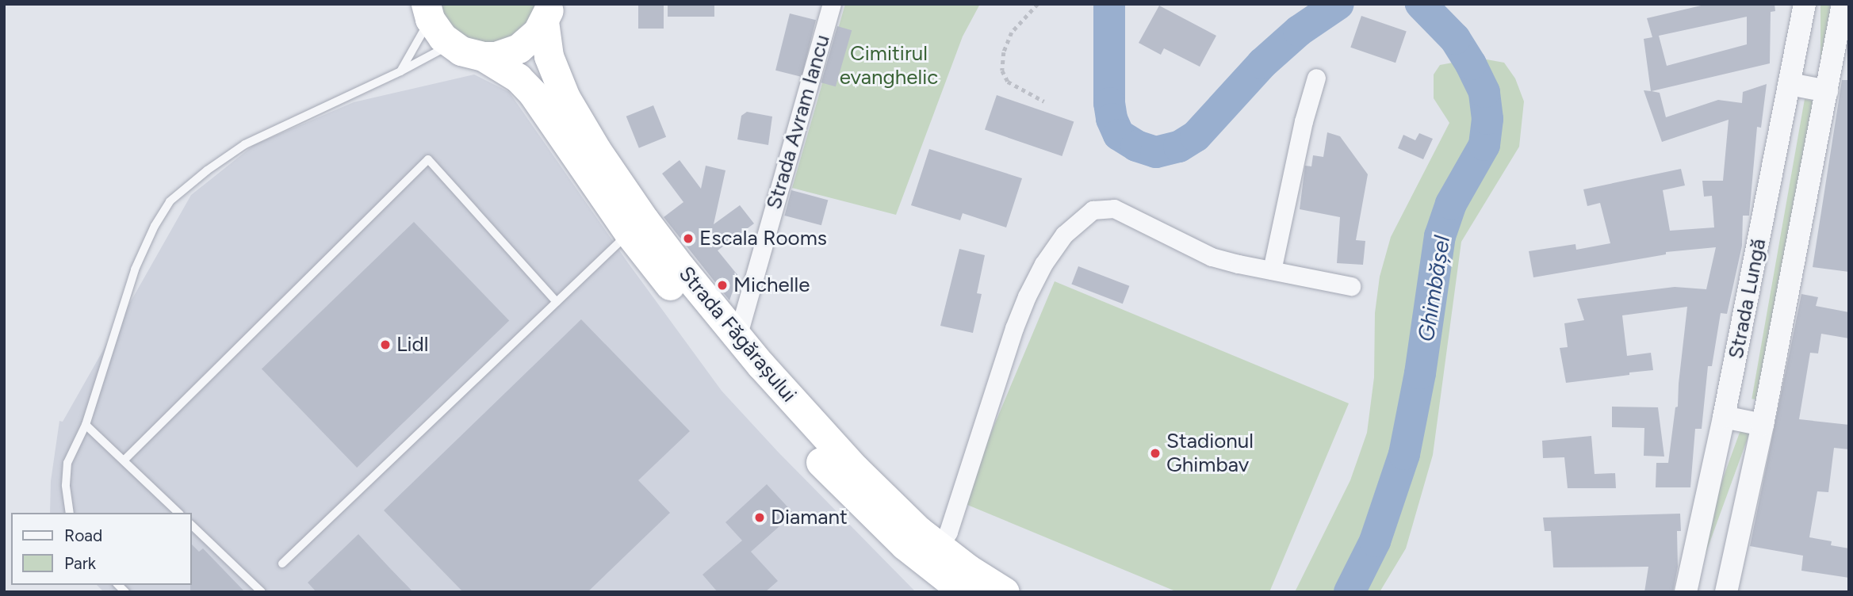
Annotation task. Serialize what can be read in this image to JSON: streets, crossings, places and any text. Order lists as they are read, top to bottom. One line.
{"streets":{"highway":["Strada Făgărașului"],"street":["Strada Avram Iancu","Strada Lungă"]},"crossings":[["Strada Avram Iancu","Strada Făgărașului"]],"water":["Ghimbășel"],"parks":["Cimitirul evanghelic"],"places":["Escala Rooms","Michelle","Lidl","Stadionul Ghimbav","Diamant"],"legend":["Road","Park"]}
